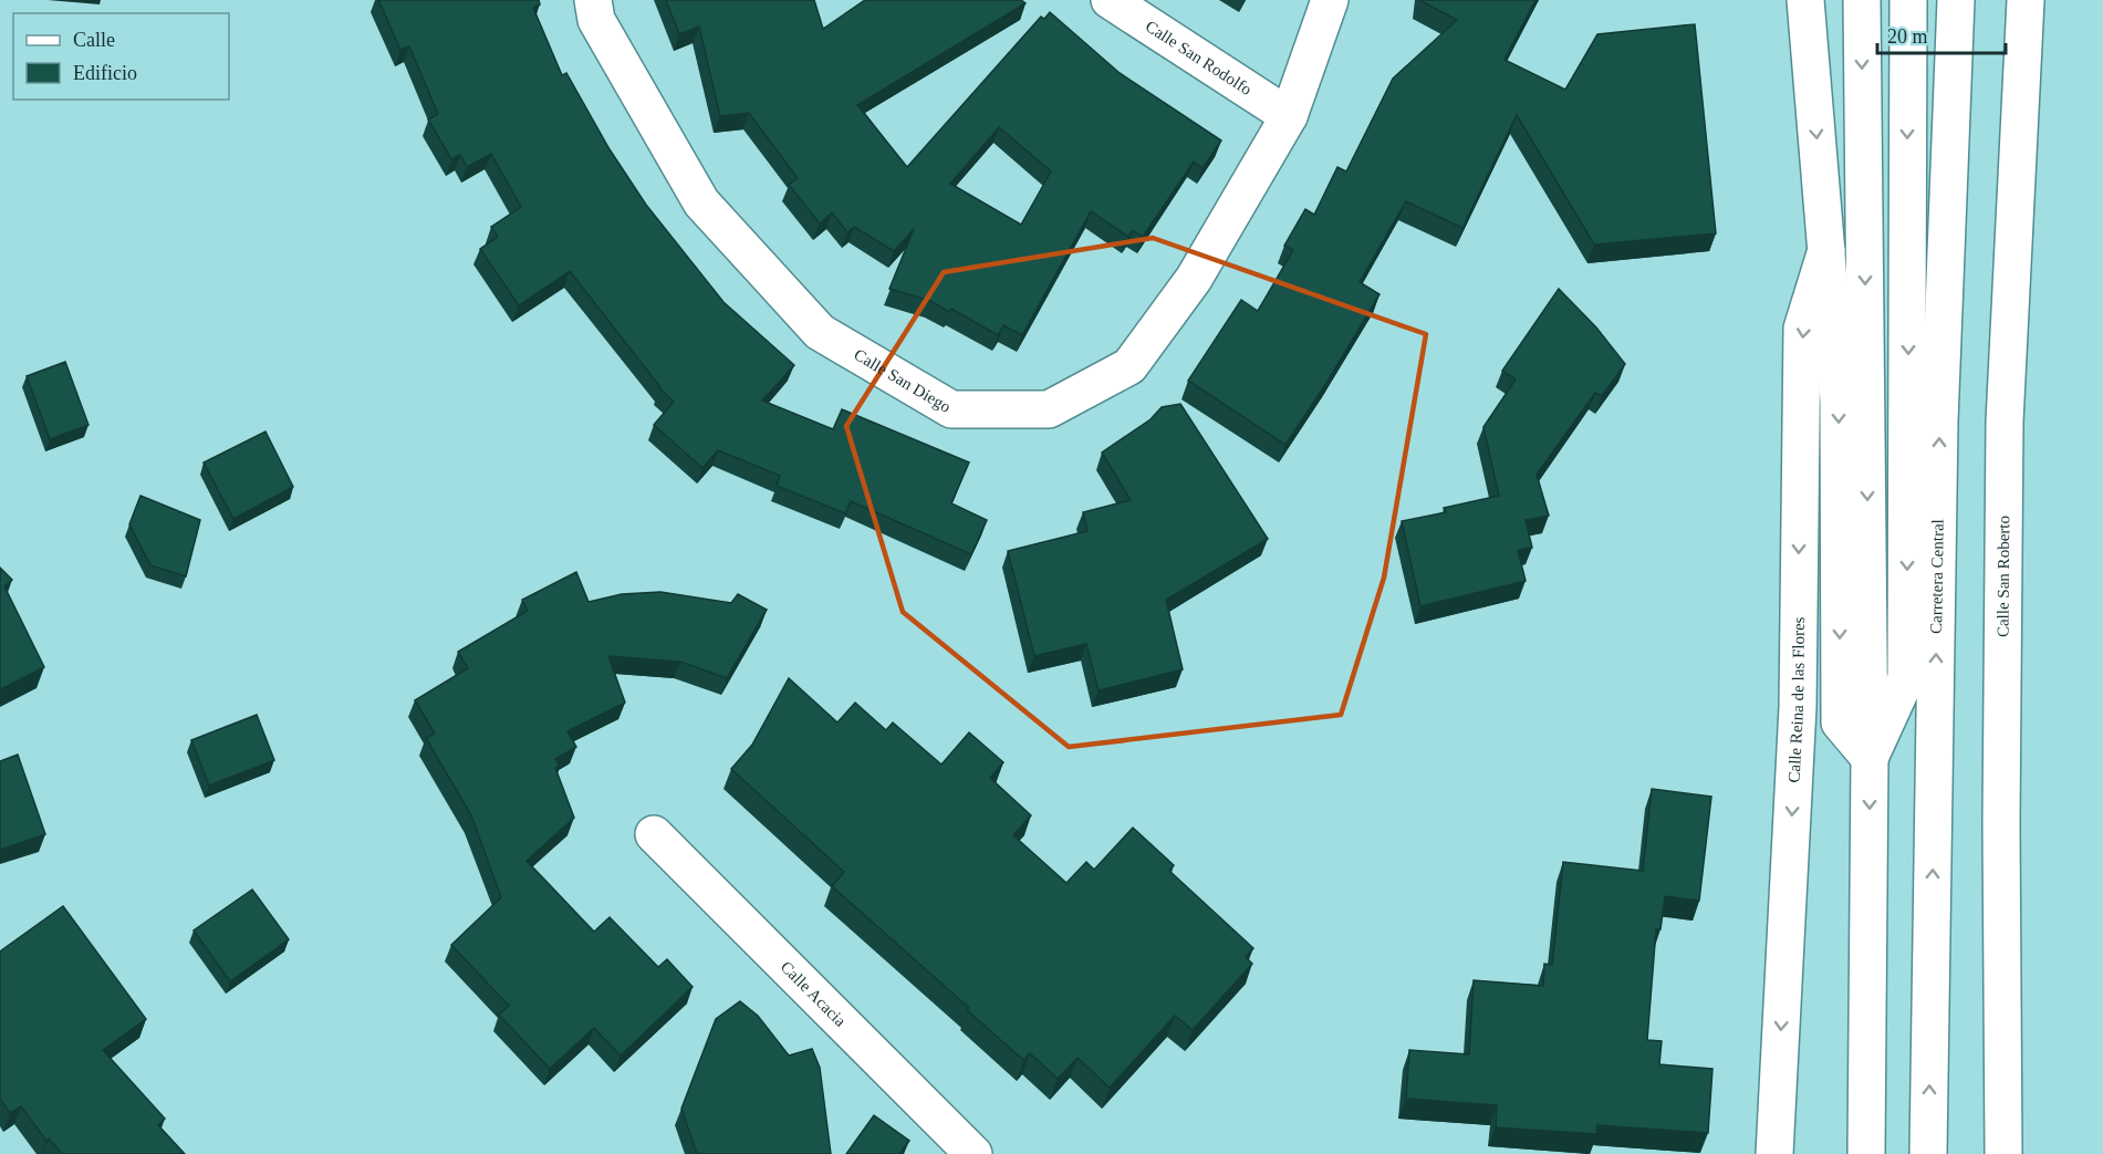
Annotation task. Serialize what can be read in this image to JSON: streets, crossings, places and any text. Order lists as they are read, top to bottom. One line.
{"streets":{"main road":["Calle San Rodolfo","Calle San Diego","Carretera Central","Calle San Roberto","Calle Reina de las Flores","Calle Acacia"]},"crossings":[["Calle San Rodolfo","Calle San Diego"]],"legend":["Calle","Edificio"],"scale_bar":"20 m"}
